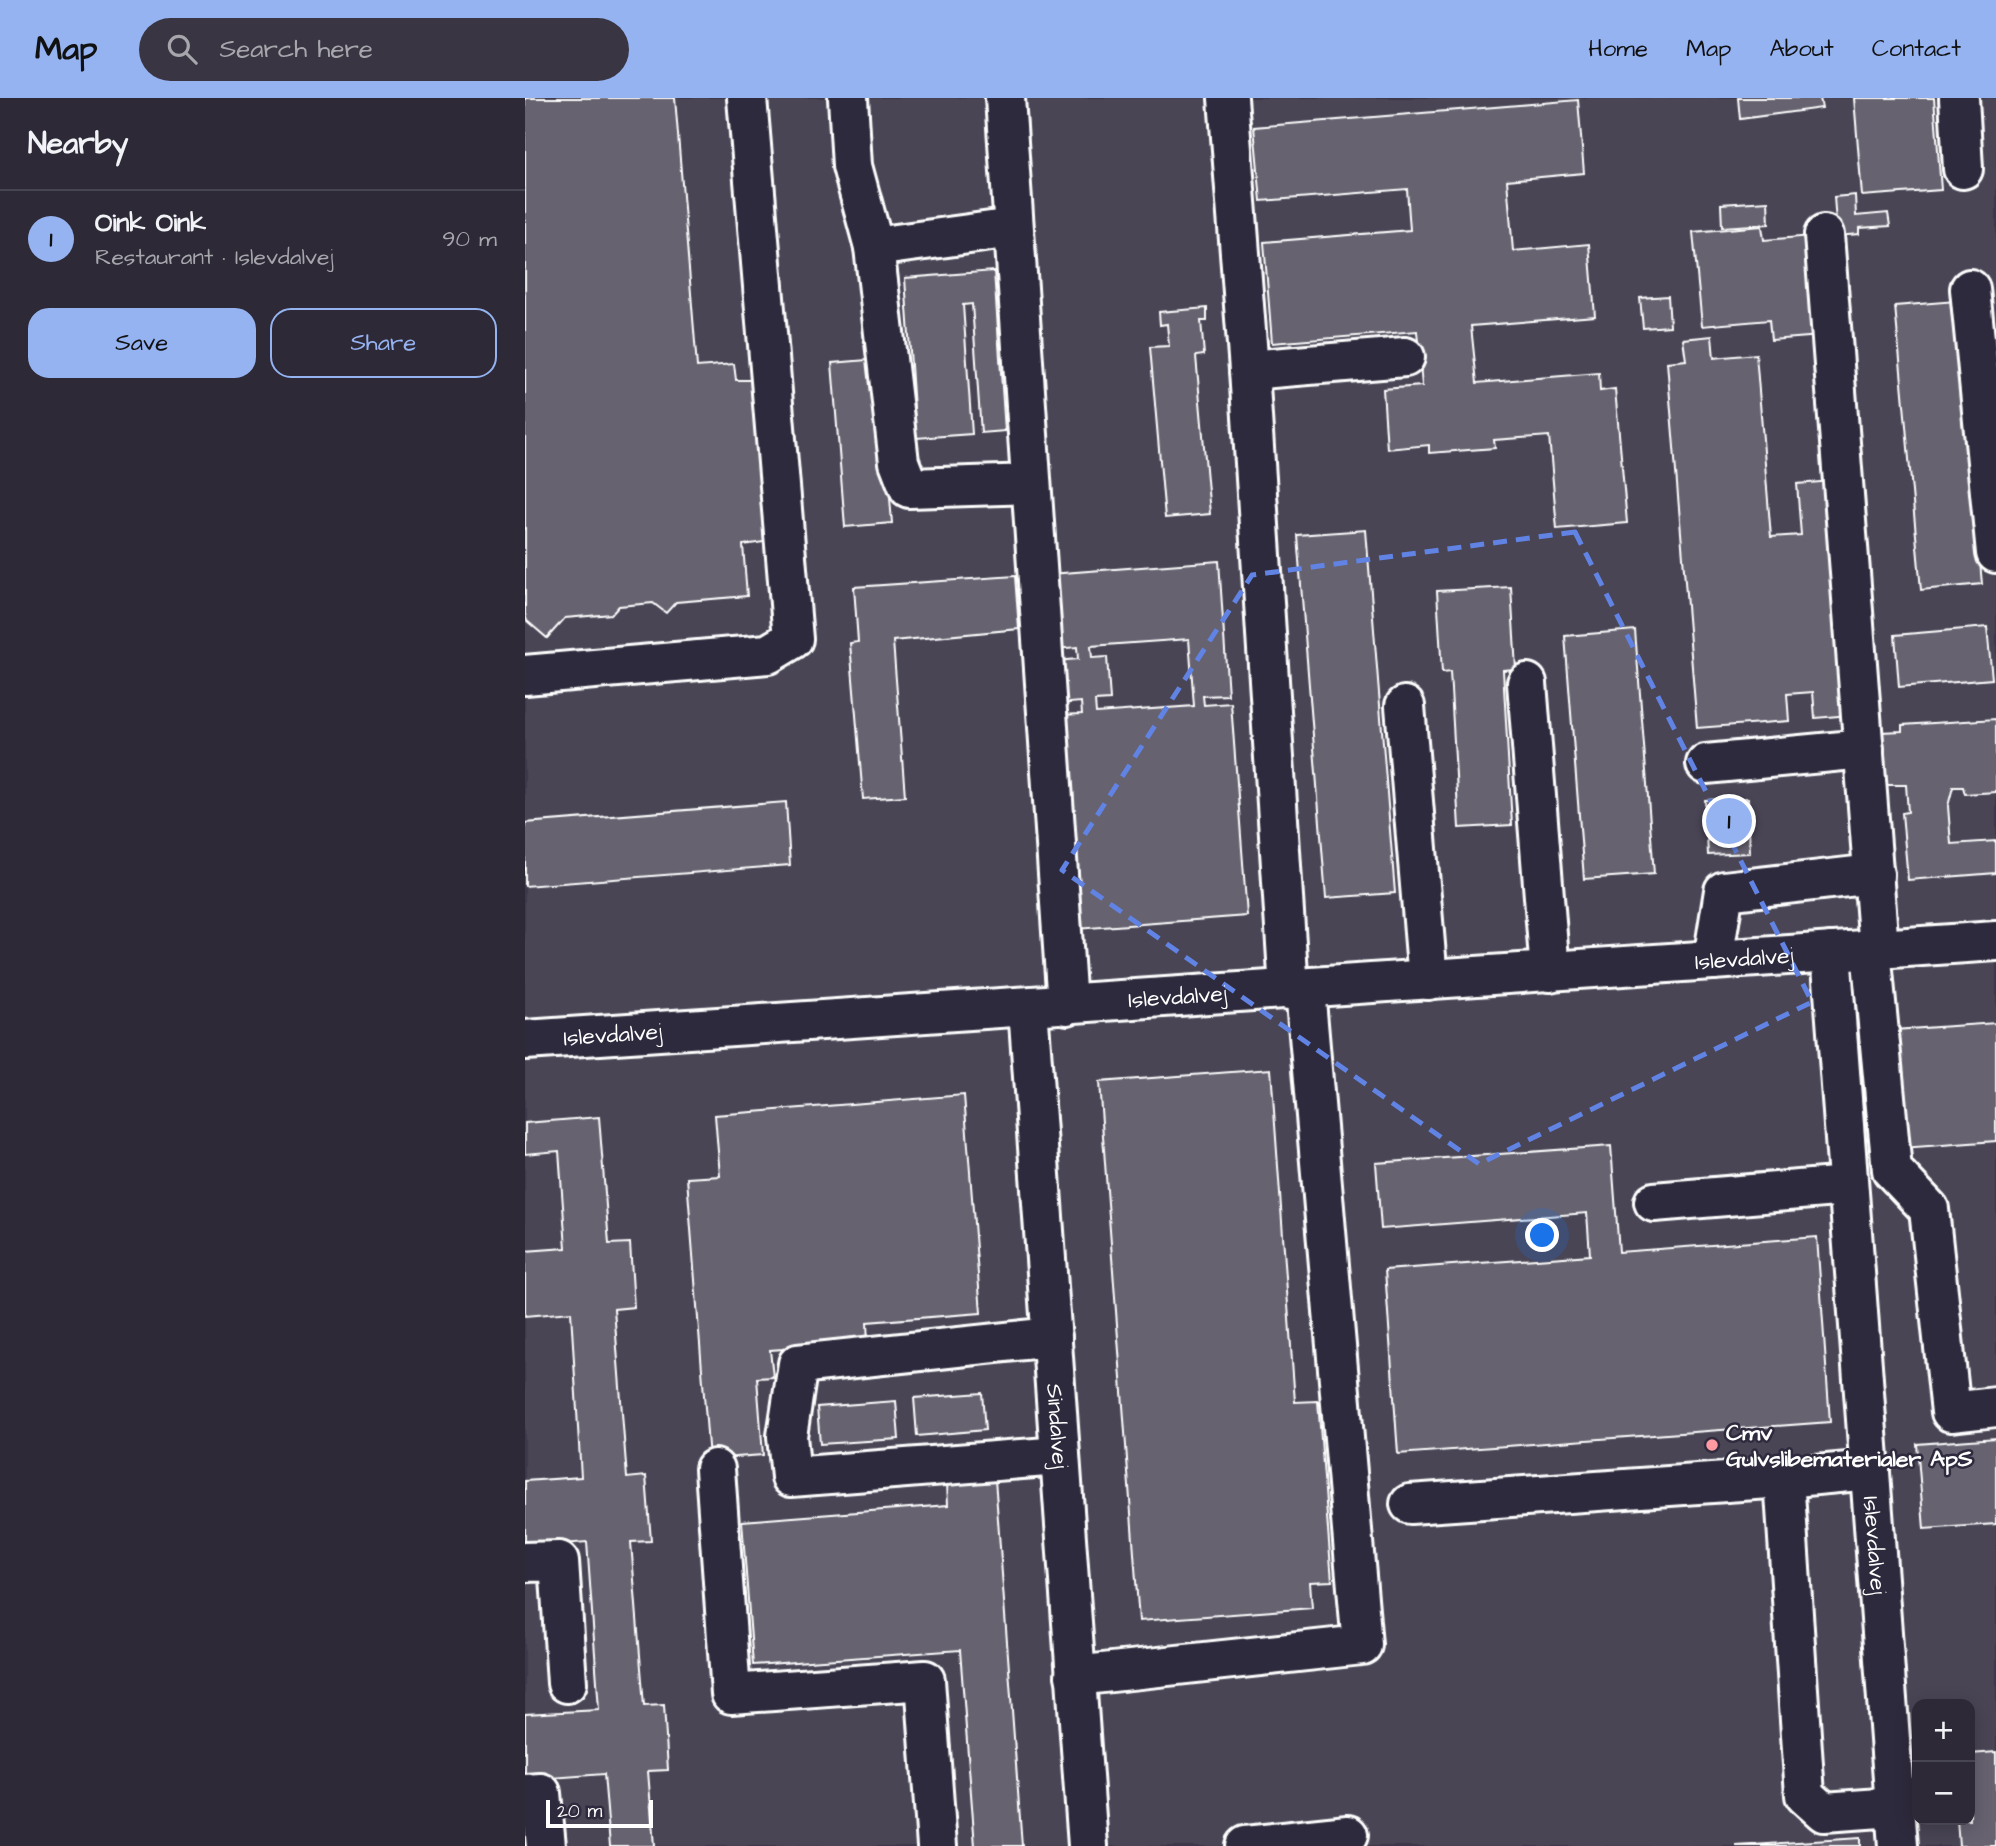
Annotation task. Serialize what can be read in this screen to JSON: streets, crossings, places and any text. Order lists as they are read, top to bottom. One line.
{"streets":{"street":["Islevdalvej","Sindalvej"]},"crossings":[["Islevdalvej","Sindalvej"]],"places":["Cmv Gulvslibematerialer ApS"],"scale_bar":"20 m","page":{"header":"Map","search":"Search here","nav":["Home","Map","About","Contact"],"heading":"Nearby","list":[{"mark":"1","name":"Oink Oink","note":"Restaurant · Islevdalvej","value":"90 m"}],"buttons":["Save","Share"],"pins":"1","map_buttons":["+","−"],"scale":"20 m"}}
